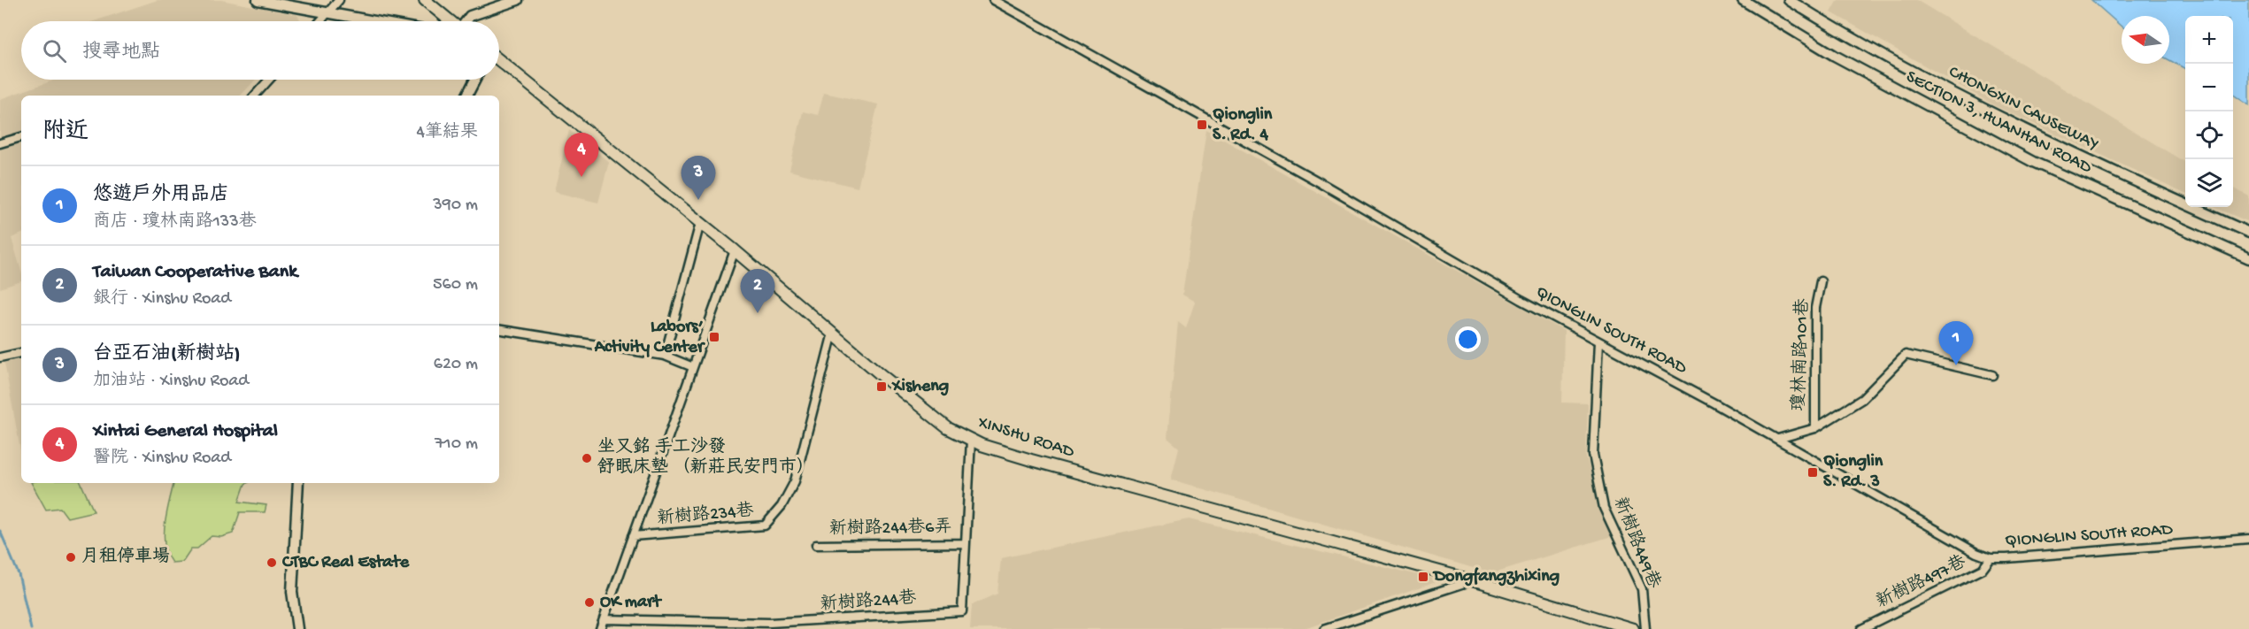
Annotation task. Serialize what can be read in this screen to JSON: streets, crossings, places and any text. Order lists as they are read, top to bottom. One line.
{"streets":{"main road":["XINSHU ROAD"],"street":["CHONGXIN CAUSEWAY","SECTION 3, HUANHAN ROAD","QIONGLIN SOUTH ROAD","瓊林南路101巷","新樹路234巷","新樹路244巷6弄","新樹路449巷","新樹路497巷","新樹路244巷"]},"crossings":[["QIONGLIN SOUTH ROAD","新樹路449巷"],["QIONGLIN SOUTH ROAD","新樹路497巷"],["XINSHU ROAD","新樹路234巷"],["XINSHU ROAD","新樹路244巷"],["新樹路244巷6弄","新樹路244巷"]],"places":{"transit":["Qionglin S. Rd. 4","Labors’ Activity Center","Xisheng","Qionglin S. Rd. 3","Dongfangzhixing"],"other":["坐又銘 手工沙發 舒眠床墊 （新莊民安門市）","月租停車場","CTBC Real Estate","OK mart"]},"north":"left","page":{"map_buttons":["+","−"],"search":"搜尋地點","heading":["附近","4筆結果"],"pins":["4","3","2","1"],"list":[{"mark":"1","name":"悠遊戶外用品店","note":"商店 · 瓊林南路133巷","value":"390 m"},{"mark":"2","name":"Taiwan Cooperative Bank","note":"銀行 · Xinshu Road","value":"560 m"},{"mark":"3","name":"台亞石油(新樹站)","note":"加油站 · Xinshu Road","value":"620 m"},{"mark":"4","name":"Xintai General Hospital","note":"醫院 · Xinshu Road","value":"710 m"}]}}
